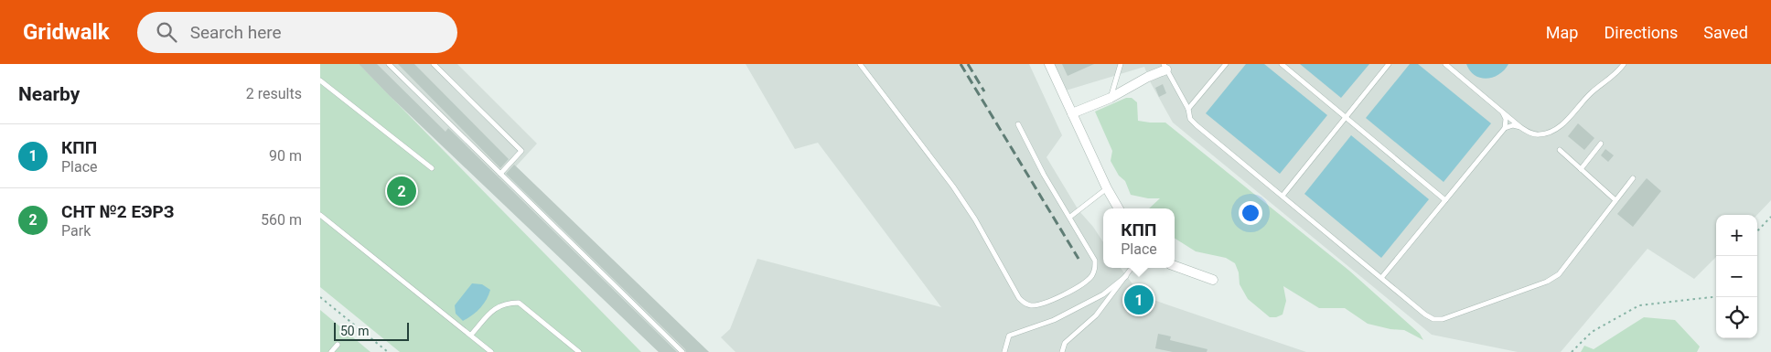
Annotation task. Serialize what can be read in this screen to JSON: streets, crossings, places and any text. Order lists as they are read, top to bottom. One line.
{"scale_bar":"50 m","page":{"header":"Gridwalk","search":"Search here","nav":["Map","Directions","Saved"],"heading":["Nearby","2 results"],"list":[{"mark":"1","name":"КПП","note":"Place","value":"90 m"},{"mark":"2","name":"СНТ №2 ЕЭРЗ","note":"Park","value":"560 m"}],"pins":["2","1"],"popup":["КПП","Place"],"map_buttons":["+","−"],"scale":"50 m"}}
